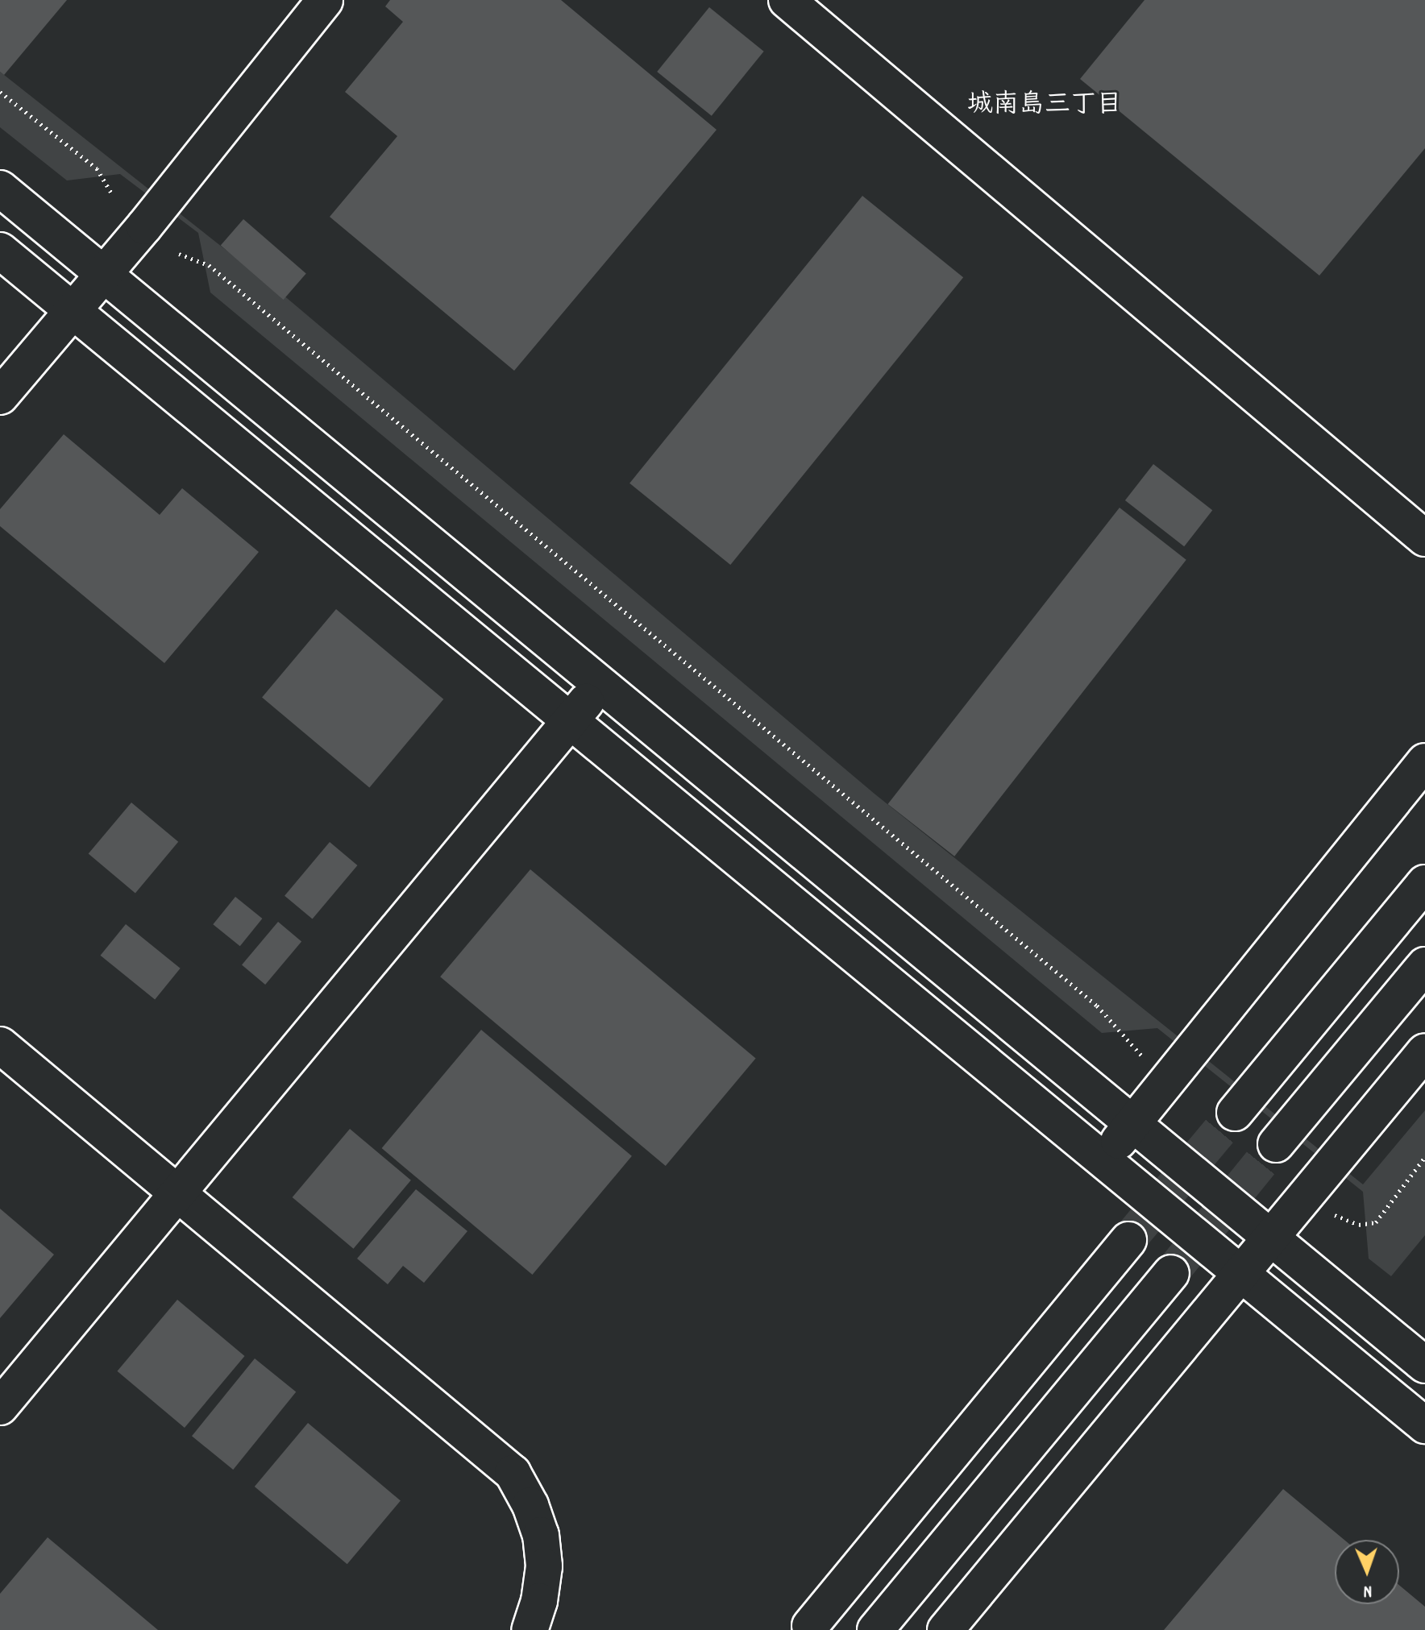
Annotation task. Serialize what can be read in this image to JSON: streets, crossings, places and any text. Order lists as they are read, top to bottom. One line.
{"districts":["城南島三丁目"],"north":"bottom"}
